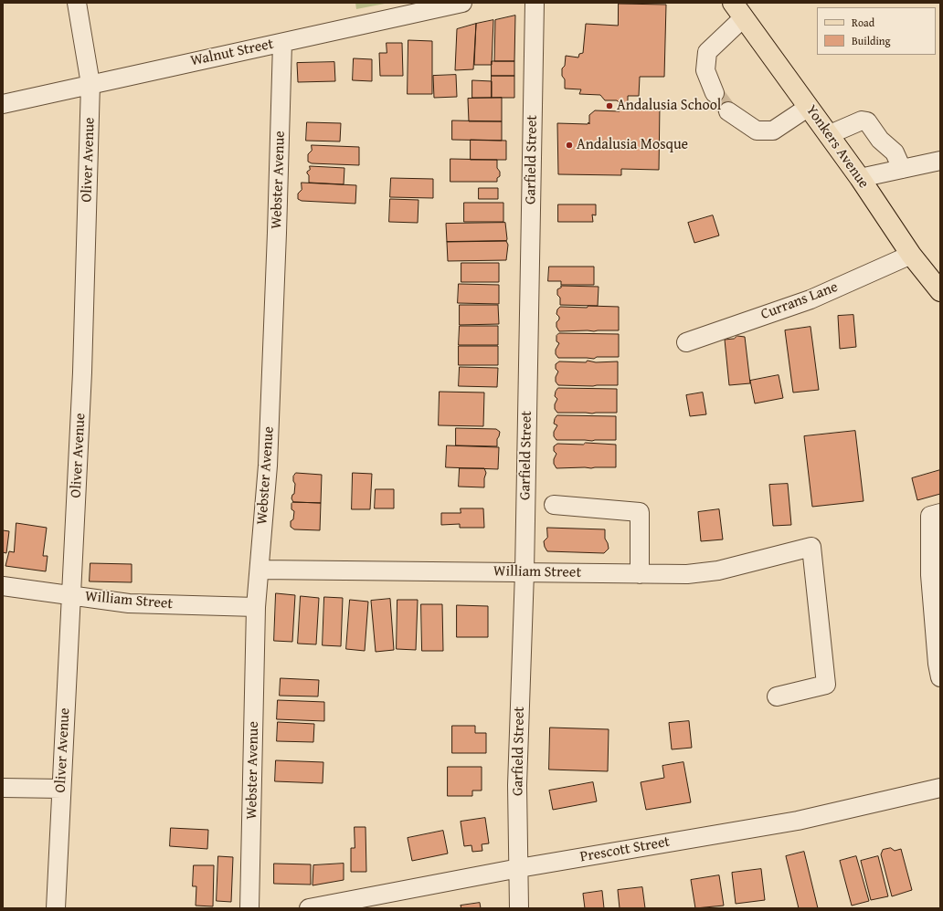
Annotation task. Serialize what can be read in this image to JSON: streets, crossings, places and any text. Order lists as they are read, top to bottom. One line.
{"streets":{"main road":["Yonkers Avenue"],"street":["Walnut Street","Oliver Avenue","Garfield Street","Webster Avenue","Currans Lane","William Street","Prescott Street"]},"crossings":[["Walnut Street","Oliver Avenue"],["Walnut Street","Webster Avenue"],["Yonkers Avenue","Currans Lane"],["Oliver Avenue","William Street"],["Garfield Street","William Street"],["Garfield Street","Prescott Street"],["Webster Avenue","William Street"]],"places":["Andalusia School","Andalusia Mosque"],"legend":["Road","Building"]}
